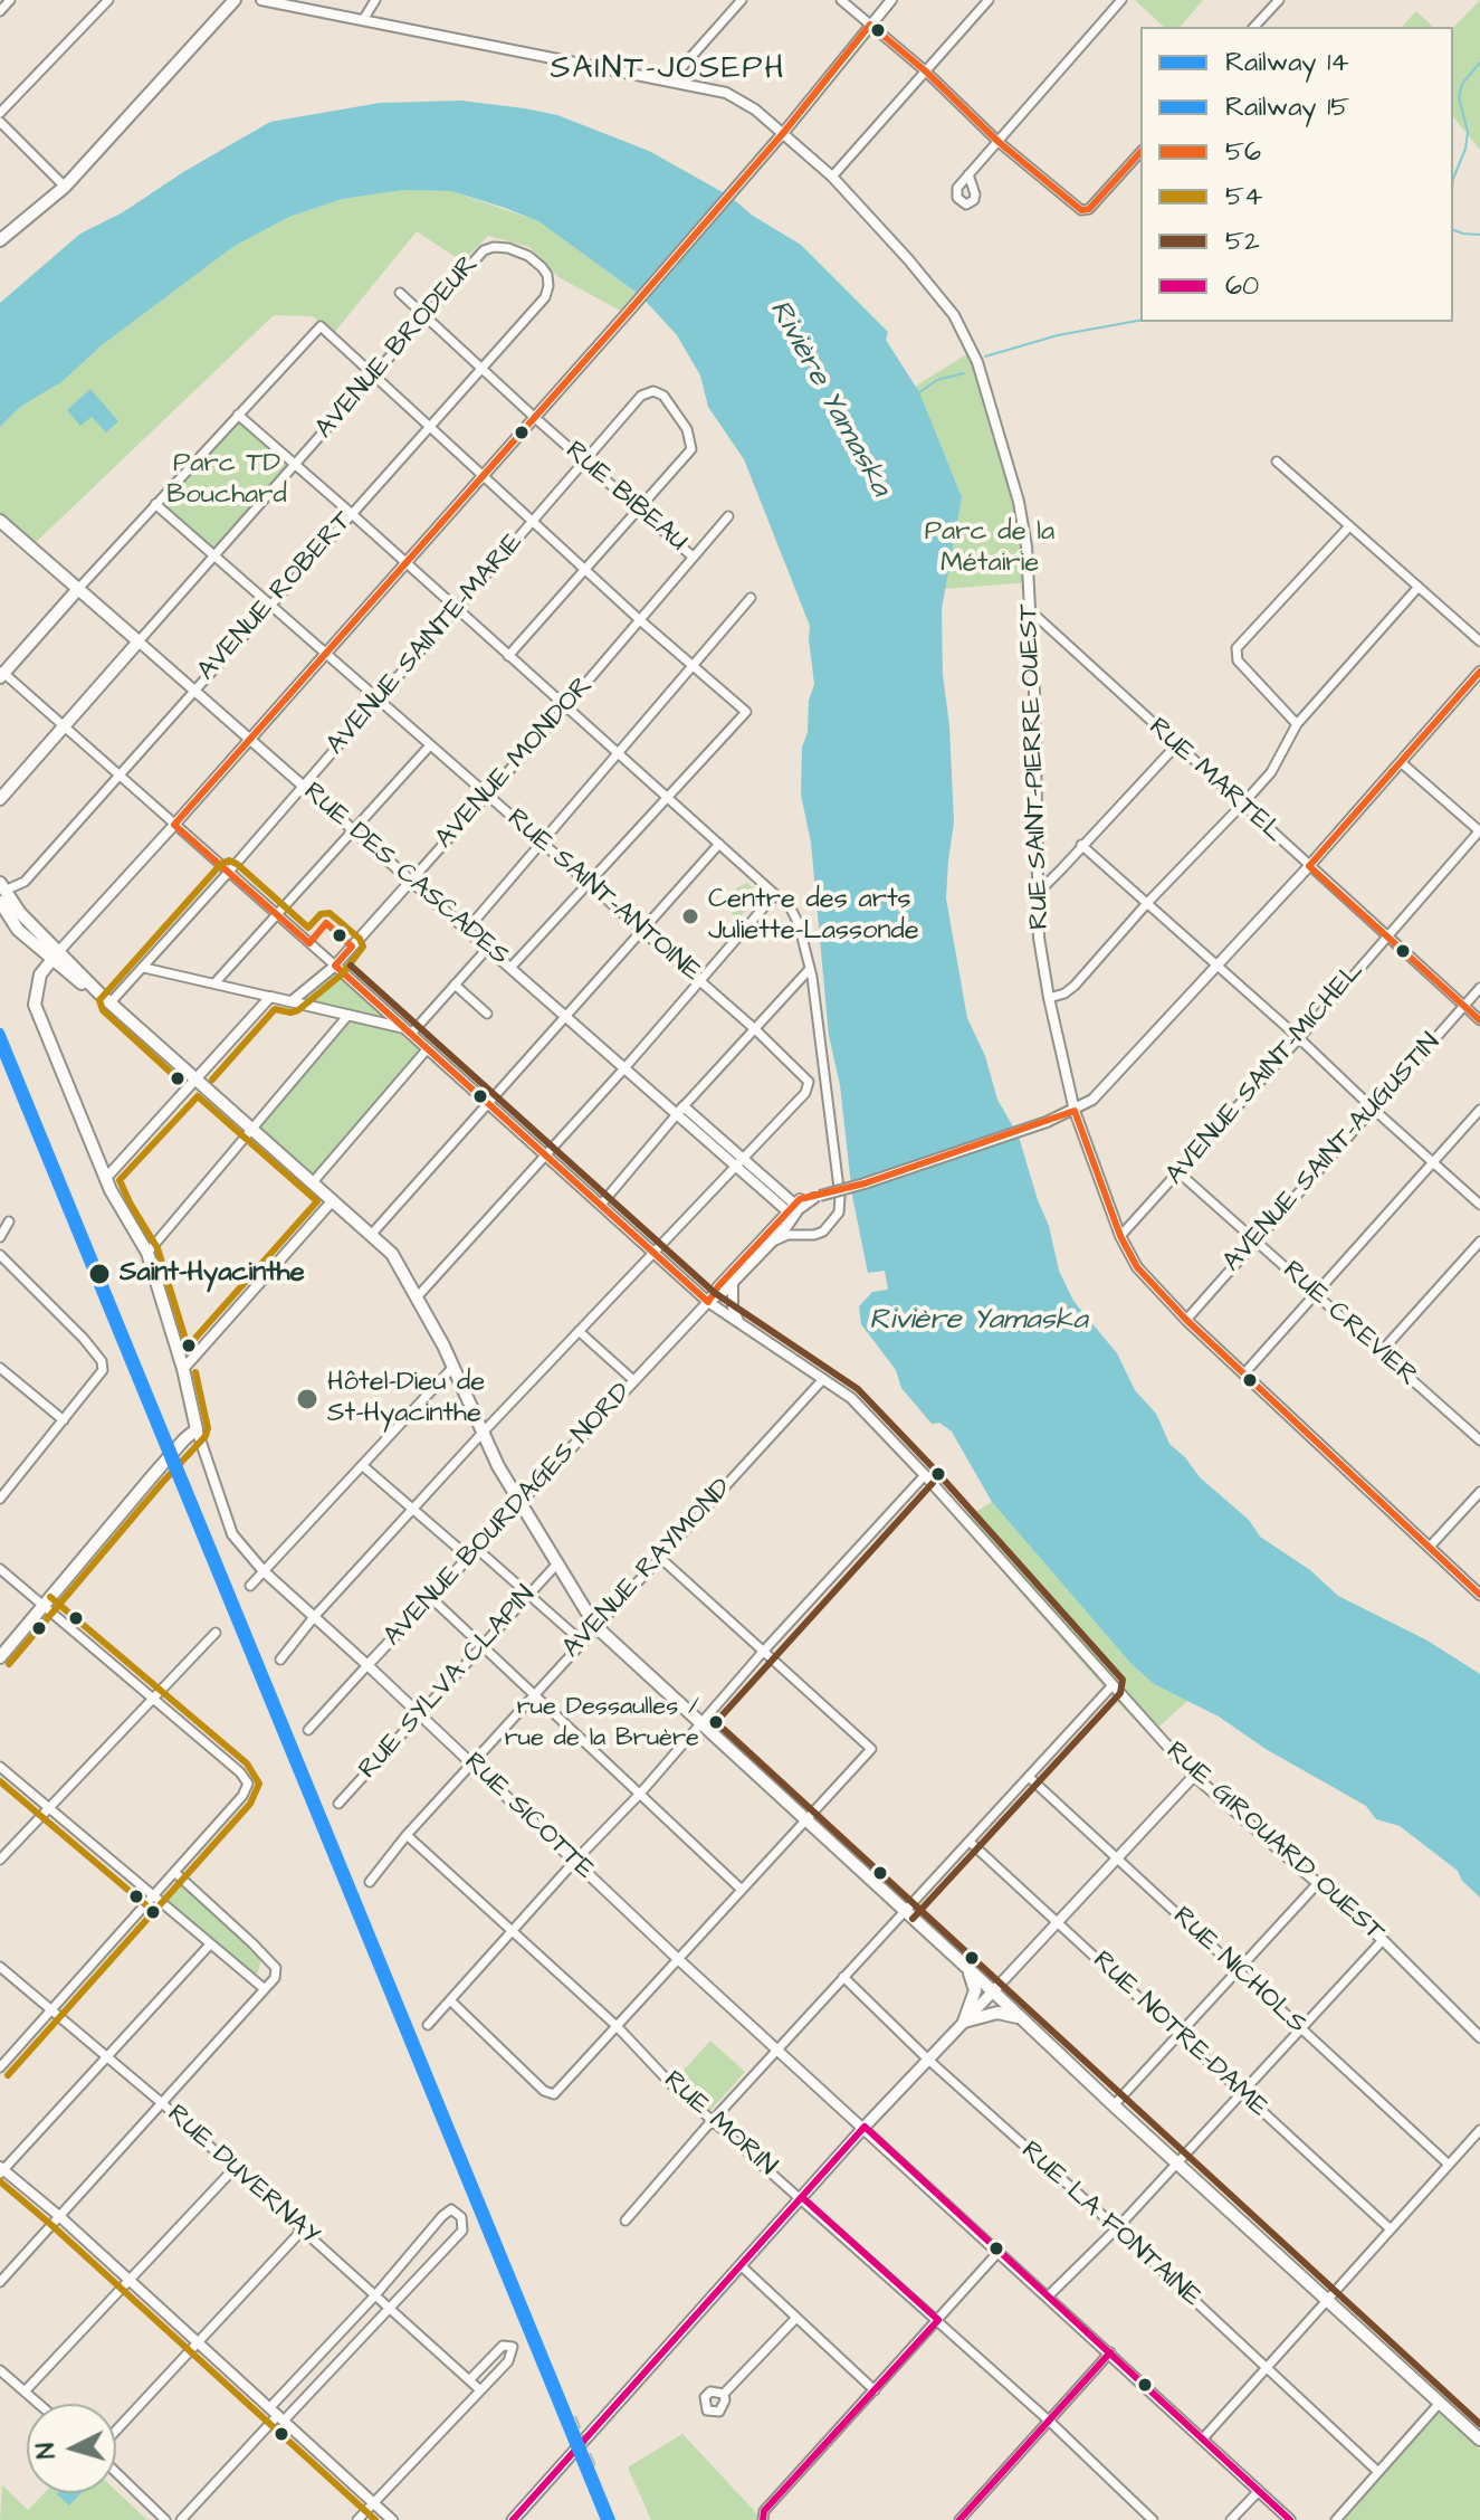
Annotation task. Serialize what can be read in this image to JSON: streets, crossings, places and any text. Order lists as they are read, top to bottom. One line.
{"streets":{"main road":["AVENUE BRODEUR","RUE DES CASCADES","RUE SICOTTE"],"street":["RUE BIBEAU","AVENUE ROBERT","AVENUE SAINTE-MARIE","AVENUE MONDOR","RUE SAINT-PIERRE OUEST","RUE MARTEL","RUE SAINT-ANTOINE","AVENUE SAINT-MICHEL","AVENUE SAINT-AUGUSTIN","RUE CREVIER","AVENUE BOURDAGES NORD","AVENUE RAYMOND","RUE SYLVA CLAPIN","RUE GIROUARD OUEST","RUE NICHOLS","RUE NOTRE-DAME","RUE MORIN","RUE DUVERNAY","RUE LA FONTAINE"]},"crossings":[["AVENUE BRODEUR","RUE BIBEAU"],["AVENUE BRODEUR","AVENUE ROBERT"],["AVENUE BRODEUR","RUE DES CASCADES"],["AVENUE BRODEUR","RUE SAINT-ANTOINE"],["RUE BIBEAU","AVENUE ROBERT"],["RUE BIBEAU","AVENUE SAINTE-MARIE"],["RUE BIBEAU","AVENUE MONDOR"],["AVENUE ROBERT","RUE DES CASCADES"],["AVENUE ROBERT","RUE SAINT-ANTOINE"],["AVENUE SAINTE-MARIE","RUE DES CASCADES"],["AVENUE SAINTE-MARIE","RUE SAINT-ANTOINE"],["AVENUE SAINTE-MARIE","RUE GIROUARD OUEST"],["AVENUE MONDOR","RUE DES CASCADES"],["AVENUE MONDOR","RUE SAINT-ANTOINE"],["AVENUE MONDOR","RUE GIROUARD OUEST"],["RUE SAINT-PIERRE OUEST","RUE MARTEL"],["RUE SAINT-PIERRE OUEST","AVENUE SAINT-MICHEL"],["RUE SAINT-PIERRE OUEST","AVENUE SAINT-AUGUSTIN"],["RUE SAINT-PIERRE OUEST","AVENUE BOURDAGES NORD"],["RUE MARTEL","AVENUE SAINT-MICHEL"],["RUE MARTEL","AVENUE SAINT-AUGUSTIN"],["RUE DES CASCADES","RUE SAINT-ANTOINE"],["RUE DES CASCADES","AVENUE BOURDAGES NORD"],["AVENUE SAINT-MICHEL","RUE CREVIER"],["AVENUE SAINT-AUGUSTIN","RUE CREVIER"],["AVENUE BOURDAGES NORD","RUE SICOTTE"],["AVENUE BOURDAGES NORD","RUE GIROUARD OUEST"],["AVENUE RAYMOND","RUE SICOTTE"],["AVENUE RAYMOND","RUE GIROUARD OUEST"],["AVENUE RAYMOND","RUE MORIN"],["RUE SYLVA CLAPIN","RUE SICOTTE"]],"districts":["SAINT-JOSEPH"],"water":["Rivière Yamaska"],"parks":["Parc TD Bouchard","Parc de la Métairie"],"places":["Centre des arts Juliette-Lassonde","Saint-Hyacinthe","Hôtel-Dieu de St-Hyacinthe","rue Dessaulles / rue de la Bruère"],"lines":["transit line 56","transit line 54","transit line 52","rail line 14","rail line 15","transit line 60"],"legend":["Railway 14","Railway 15","56","54","52","60"],"north":"left"}
